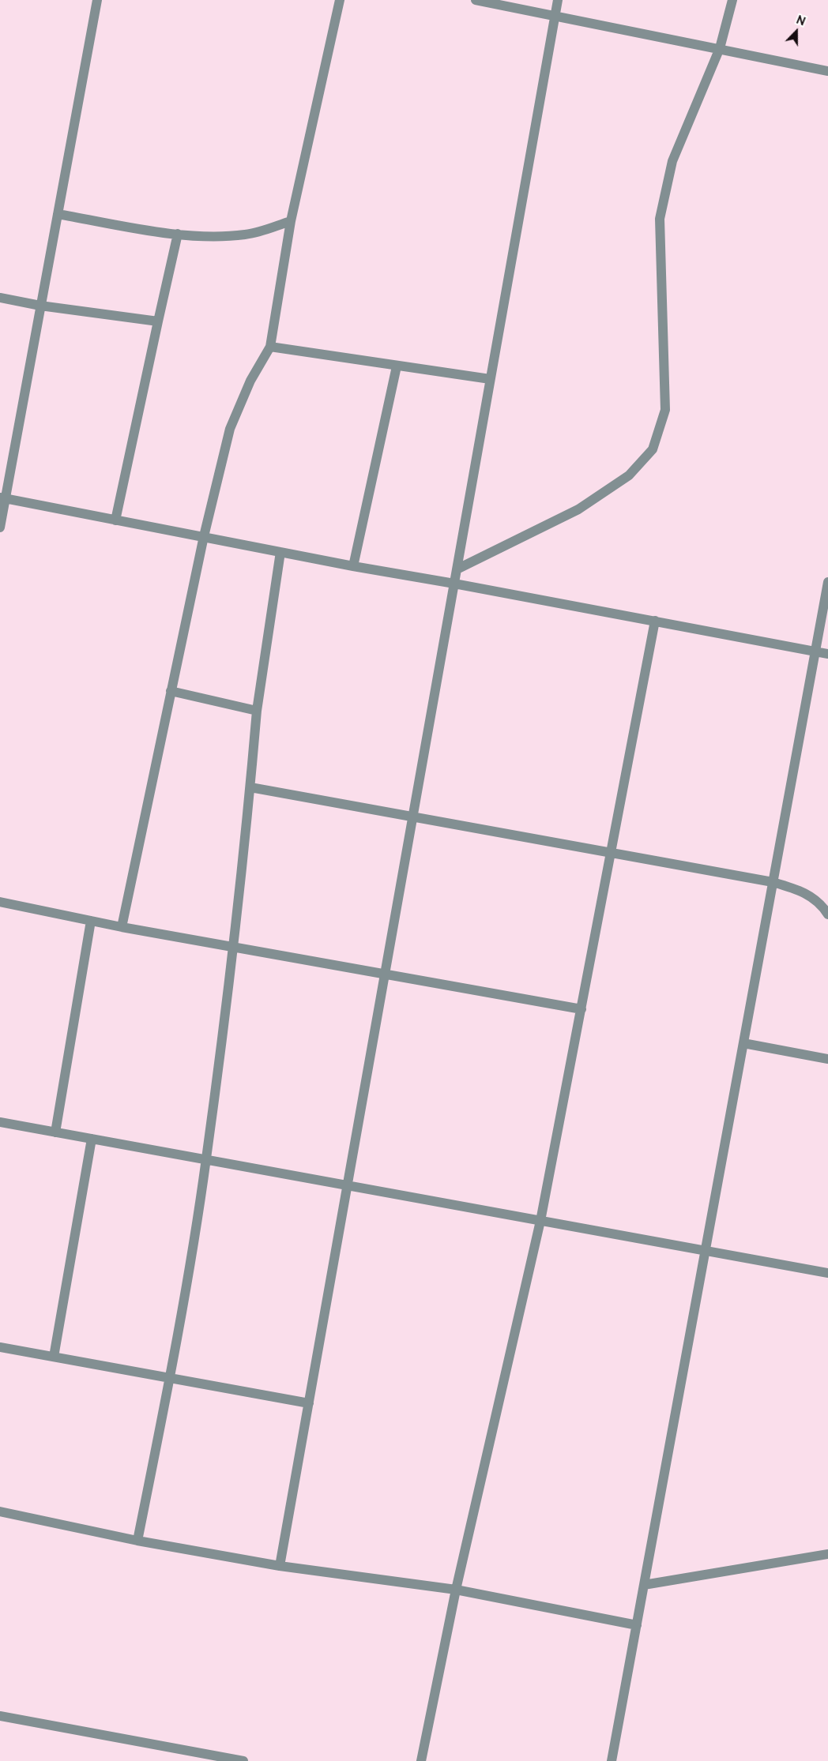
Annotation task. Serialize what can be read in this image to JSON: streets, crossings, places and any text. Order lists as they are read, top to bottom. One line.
{"north":"top"}
